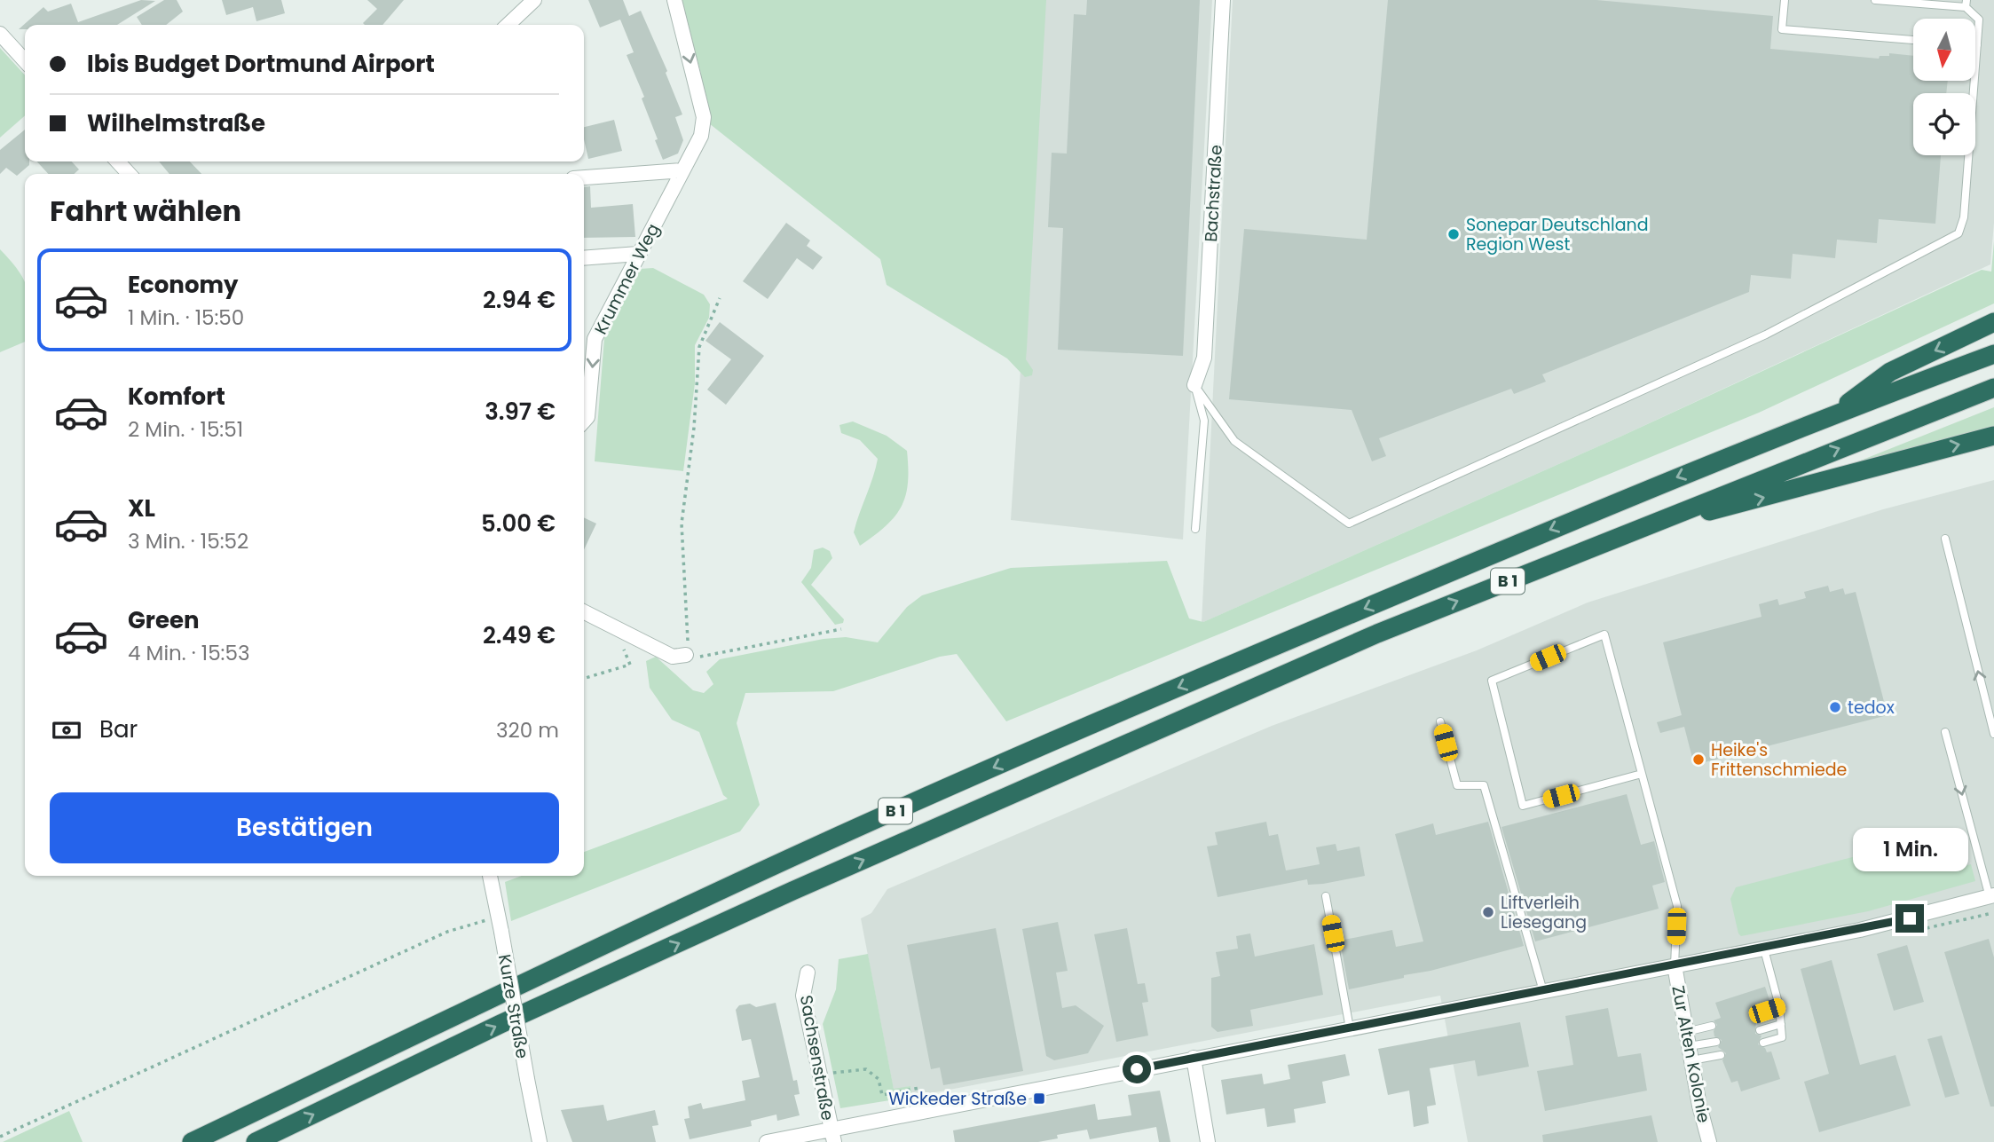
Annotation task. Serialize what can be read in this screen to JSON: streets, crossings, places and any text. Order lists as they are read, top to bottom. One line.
{"streets":{"highway":["B 1"],"street":["Bachstraße","Krummer Weg","Kurze Straße","Zur Alten Kolonie","Sachsenstraße"]},"one_way":["Krummer Weg"],"places":{"other":["Sonepar Deutschland Region West","tedox","Heike's Frittenschmiede","Liftverleih Liesegang"],"transit":["Wickeder Straße"]},"north":"bottom","page":{"banner":["Ibis Budget Dortmund Airport","Wilhelmstraße"],"heading":"Fahrt wählen","list":[{"name":"Economy","note":"1 Min. · 15:50","value":"2.94 €"},{"name":"Komfort","note":"2 Min. · 15:51","value":"3.97 €"},{"name":"XL","note":"3 Min. · 15:52","value":"5.00 €"},{"name":"Green","note":"4 Min. · 15:53","value":"2.49 €"}],"pay":["Bar","320 m"],"buttons":"Bestätigen","bubble":"1 Min."}}
